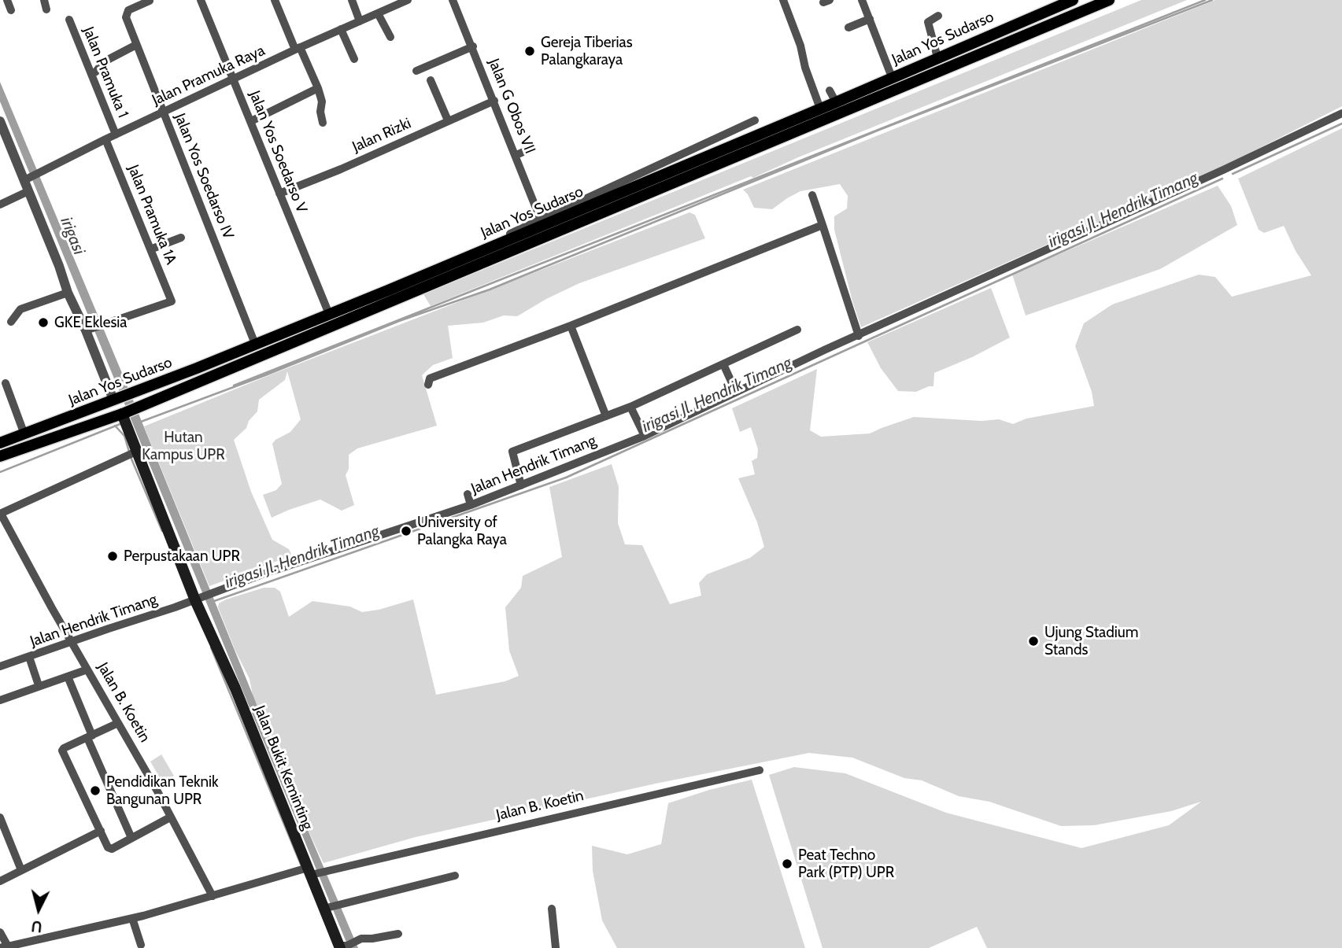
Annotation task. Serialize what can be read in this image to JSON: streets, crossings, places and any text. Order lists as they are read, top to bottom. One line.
{"streets":{"main road":["Jalan Yos Sudarso","Jalan Bukit Keminting"],"street":["Jalan Pramuka 1","Jalan Pramuka Raya","Jalan G Obos VII","Jalan Rizki","Jalan Yos Soedarso V","Jalan Yos Soedarso IV","Jalan Pramuka 1A","Jalan Hendrik Timang","Jalan B. Koetin"]},"crossings":[["Jalan Yos Sudarso","Jalan G Obos VII"],["Jalan Yos Sudarso","Jalan Yos Soedarso V"],["Jalan Yos Sudarso","Jalan Yos Soedarso IV"],["Jalan Yos Sudarso","Jalan Bukit Keminting"],["Jalan Pramuka 1","Jalan Pramuka Raya"],["Jalan Pramuka Raya","Jalan Yos Soedarso V"],["Jalan Pramuka Raya","Jalan Yos Soedarso IV"],["Jalan Pramuka Raya","Jalan Pramuka 1A"],["Jalan G Obos VII","Jalan Rizki"],["Jalan Rizki","Jalan Yos Soedarso V"],["Jalan Hendrik Timang","Jalan B. Koetin"],["Jalan Hendrik Timang","Jalan Bukit Keminting"],["Jalan B. Koetin","Jalan Bukit Keminting"]],"water":["irigasi Jl. Hendrik Timang","irigasi"],"parks":["Hutan Kampus UPR"],"places":["Gereja Tiberias Palangkaraya","GKE Eklesia","University of Palangka Raya","Perpustakaan UPR","Ujung Stadium Stands","Pendidikan Teknik Bangunan UPR","Peat Techno Park (PTP) UPR"],"north":"bottom"}
